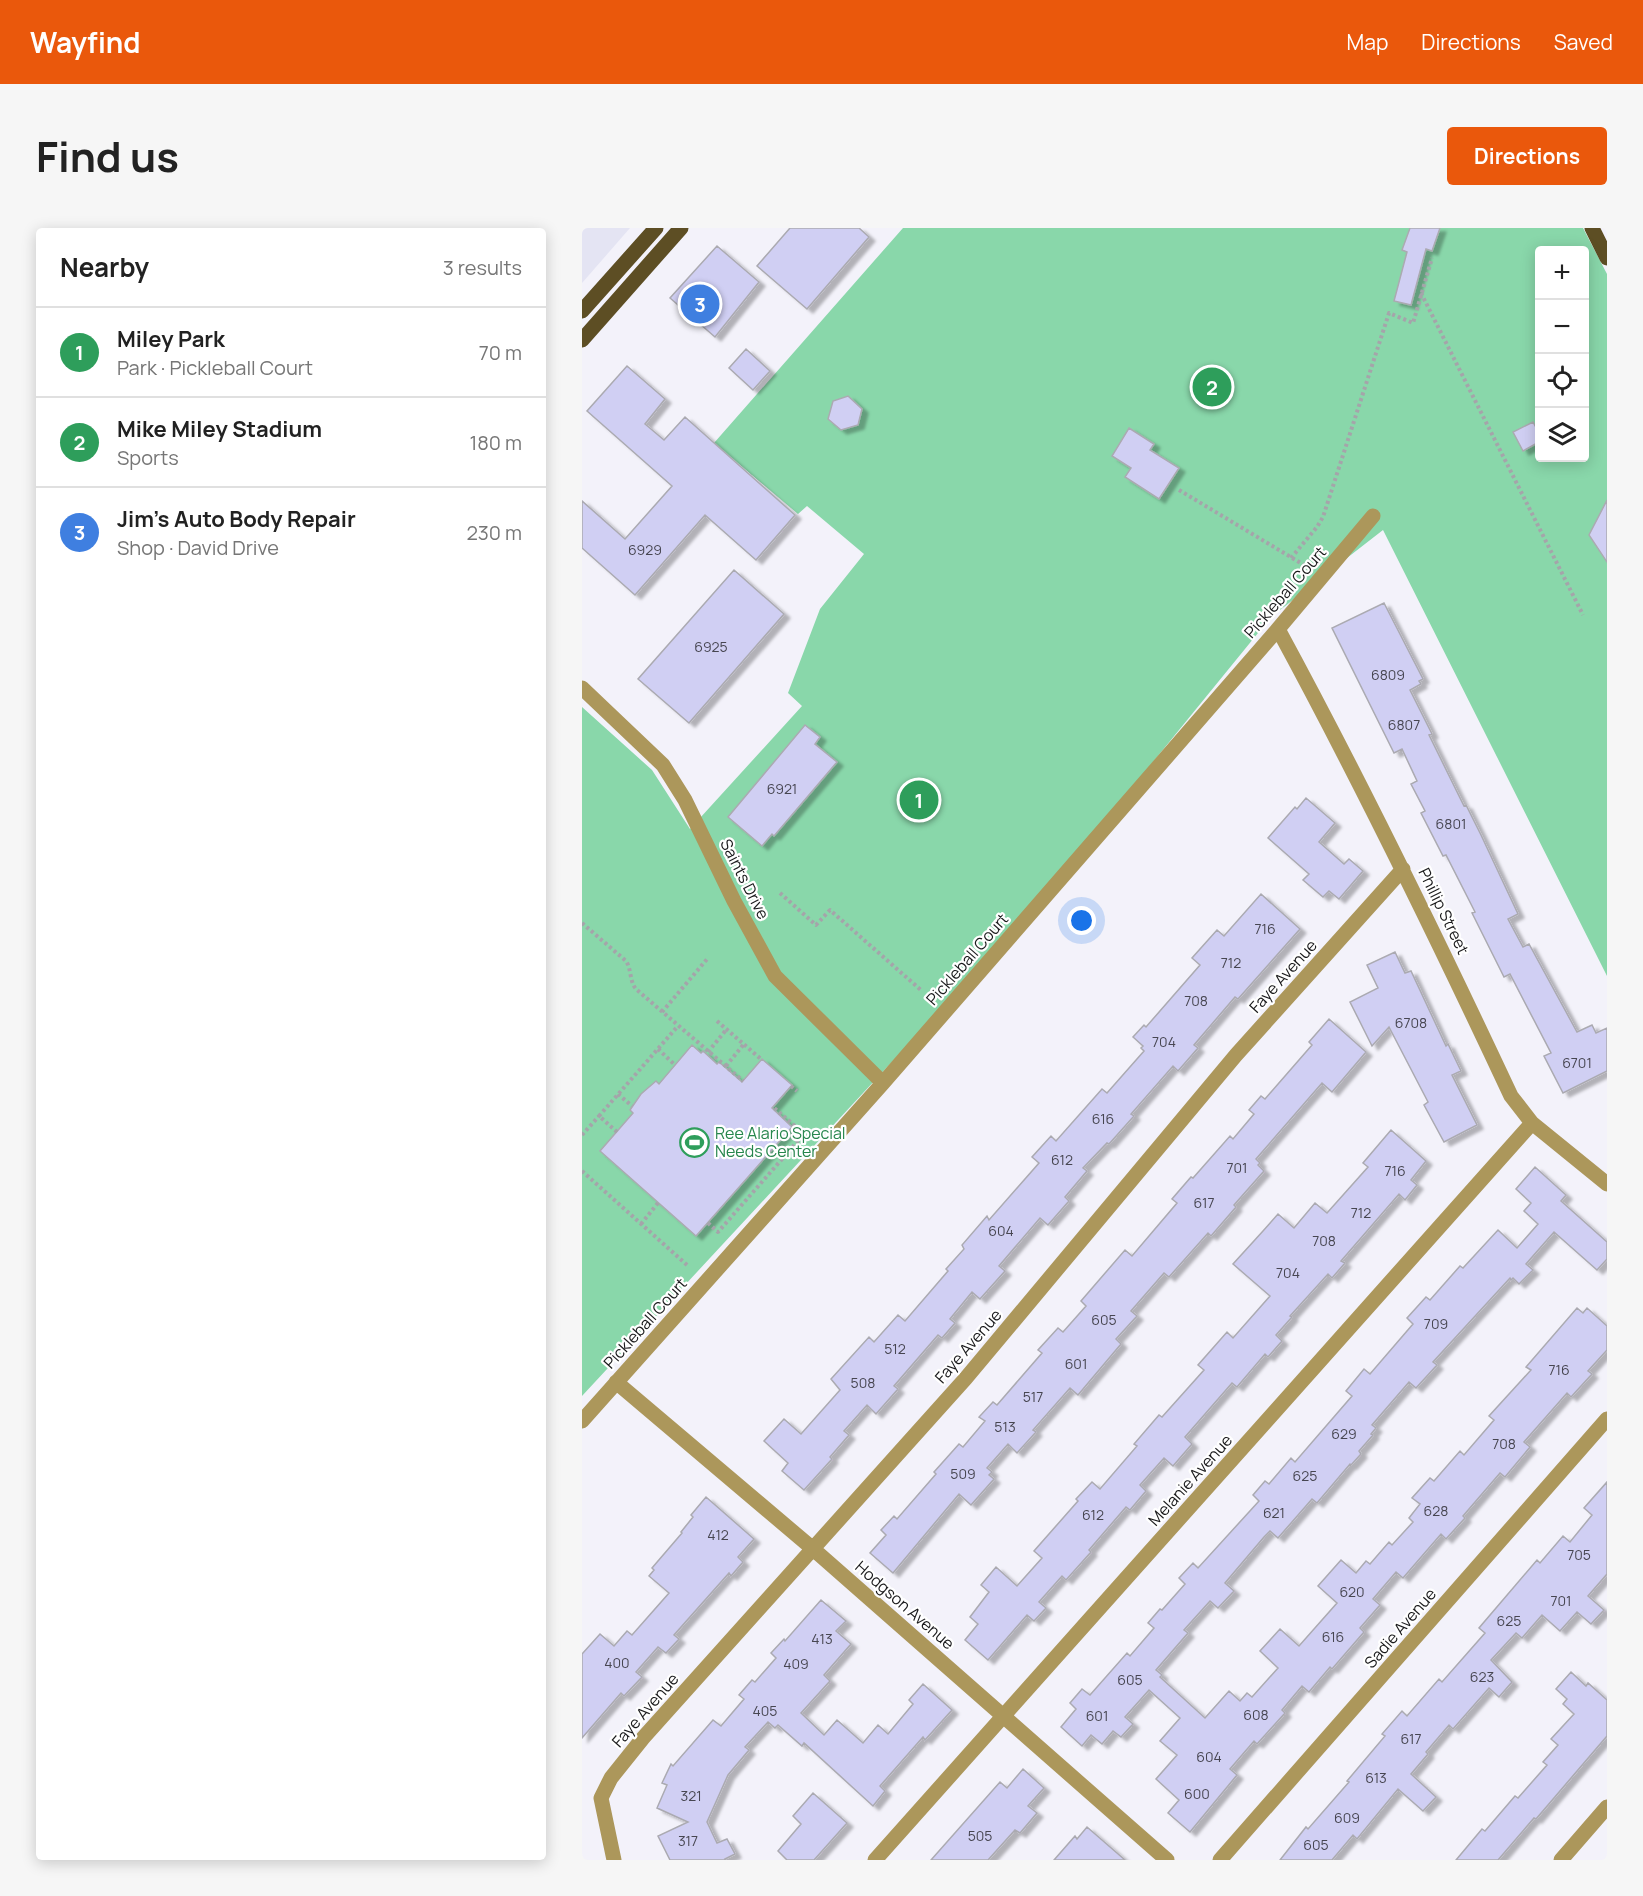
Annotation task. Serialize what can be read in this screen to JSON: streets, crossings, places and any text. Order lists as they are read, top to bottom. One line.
{"streets":{"street":["Pickleball Court","Saints Drive","Phillip Street","Faye Avenue","Melanie Avenue","Hodgson Avenue","Sadie Avenue"]},"crossings":[["Pickleball Court","Saints Drive"],["Pickleball Court","Phillip Street"],["Pickleball Court","Hodgson Avenue"],["Phillip Street","Faye Avenue"],["Phillip Street","Melanie Avenue"],["Faye Avenue","Hodgson Avenue"],["Melanie Avenue","Hodgson Avenue"]],"places":{"sports":["Ree Alario Special Needs Center"]},"house_numbers":["6929","6925","6809","6807","6921","6801","716","712","708","6708","704","6701","616","612","701","716","617","712","604","708","704","605","709","512","601","716","508","517","513","629","708","509","625","628","621","612","412","705","620","701","625","616","413","400","409","623","605","405","608","601","617","604","613","600","321","609","505","317","605"],"page":{"header":"Wayfind","nav":["Map","Directions","Saved"],"title":"Find us","buttons":"Directions","heading":["Nearby","3 results"],"map_buttons":["+","−"],"pins":["3","2","1"],"list":[{"mark":"1","name":"Miley Park","note":"Park · Pickleball Court","value":"70 m"},{"mark":"2","name":"Mike Miley Stadium","note":"Sports","value":"180 m"},{"mark":"3","name":"Jim's Auto Body Repair","note":"Shop · David Drive","value":"230 m"}]}}
